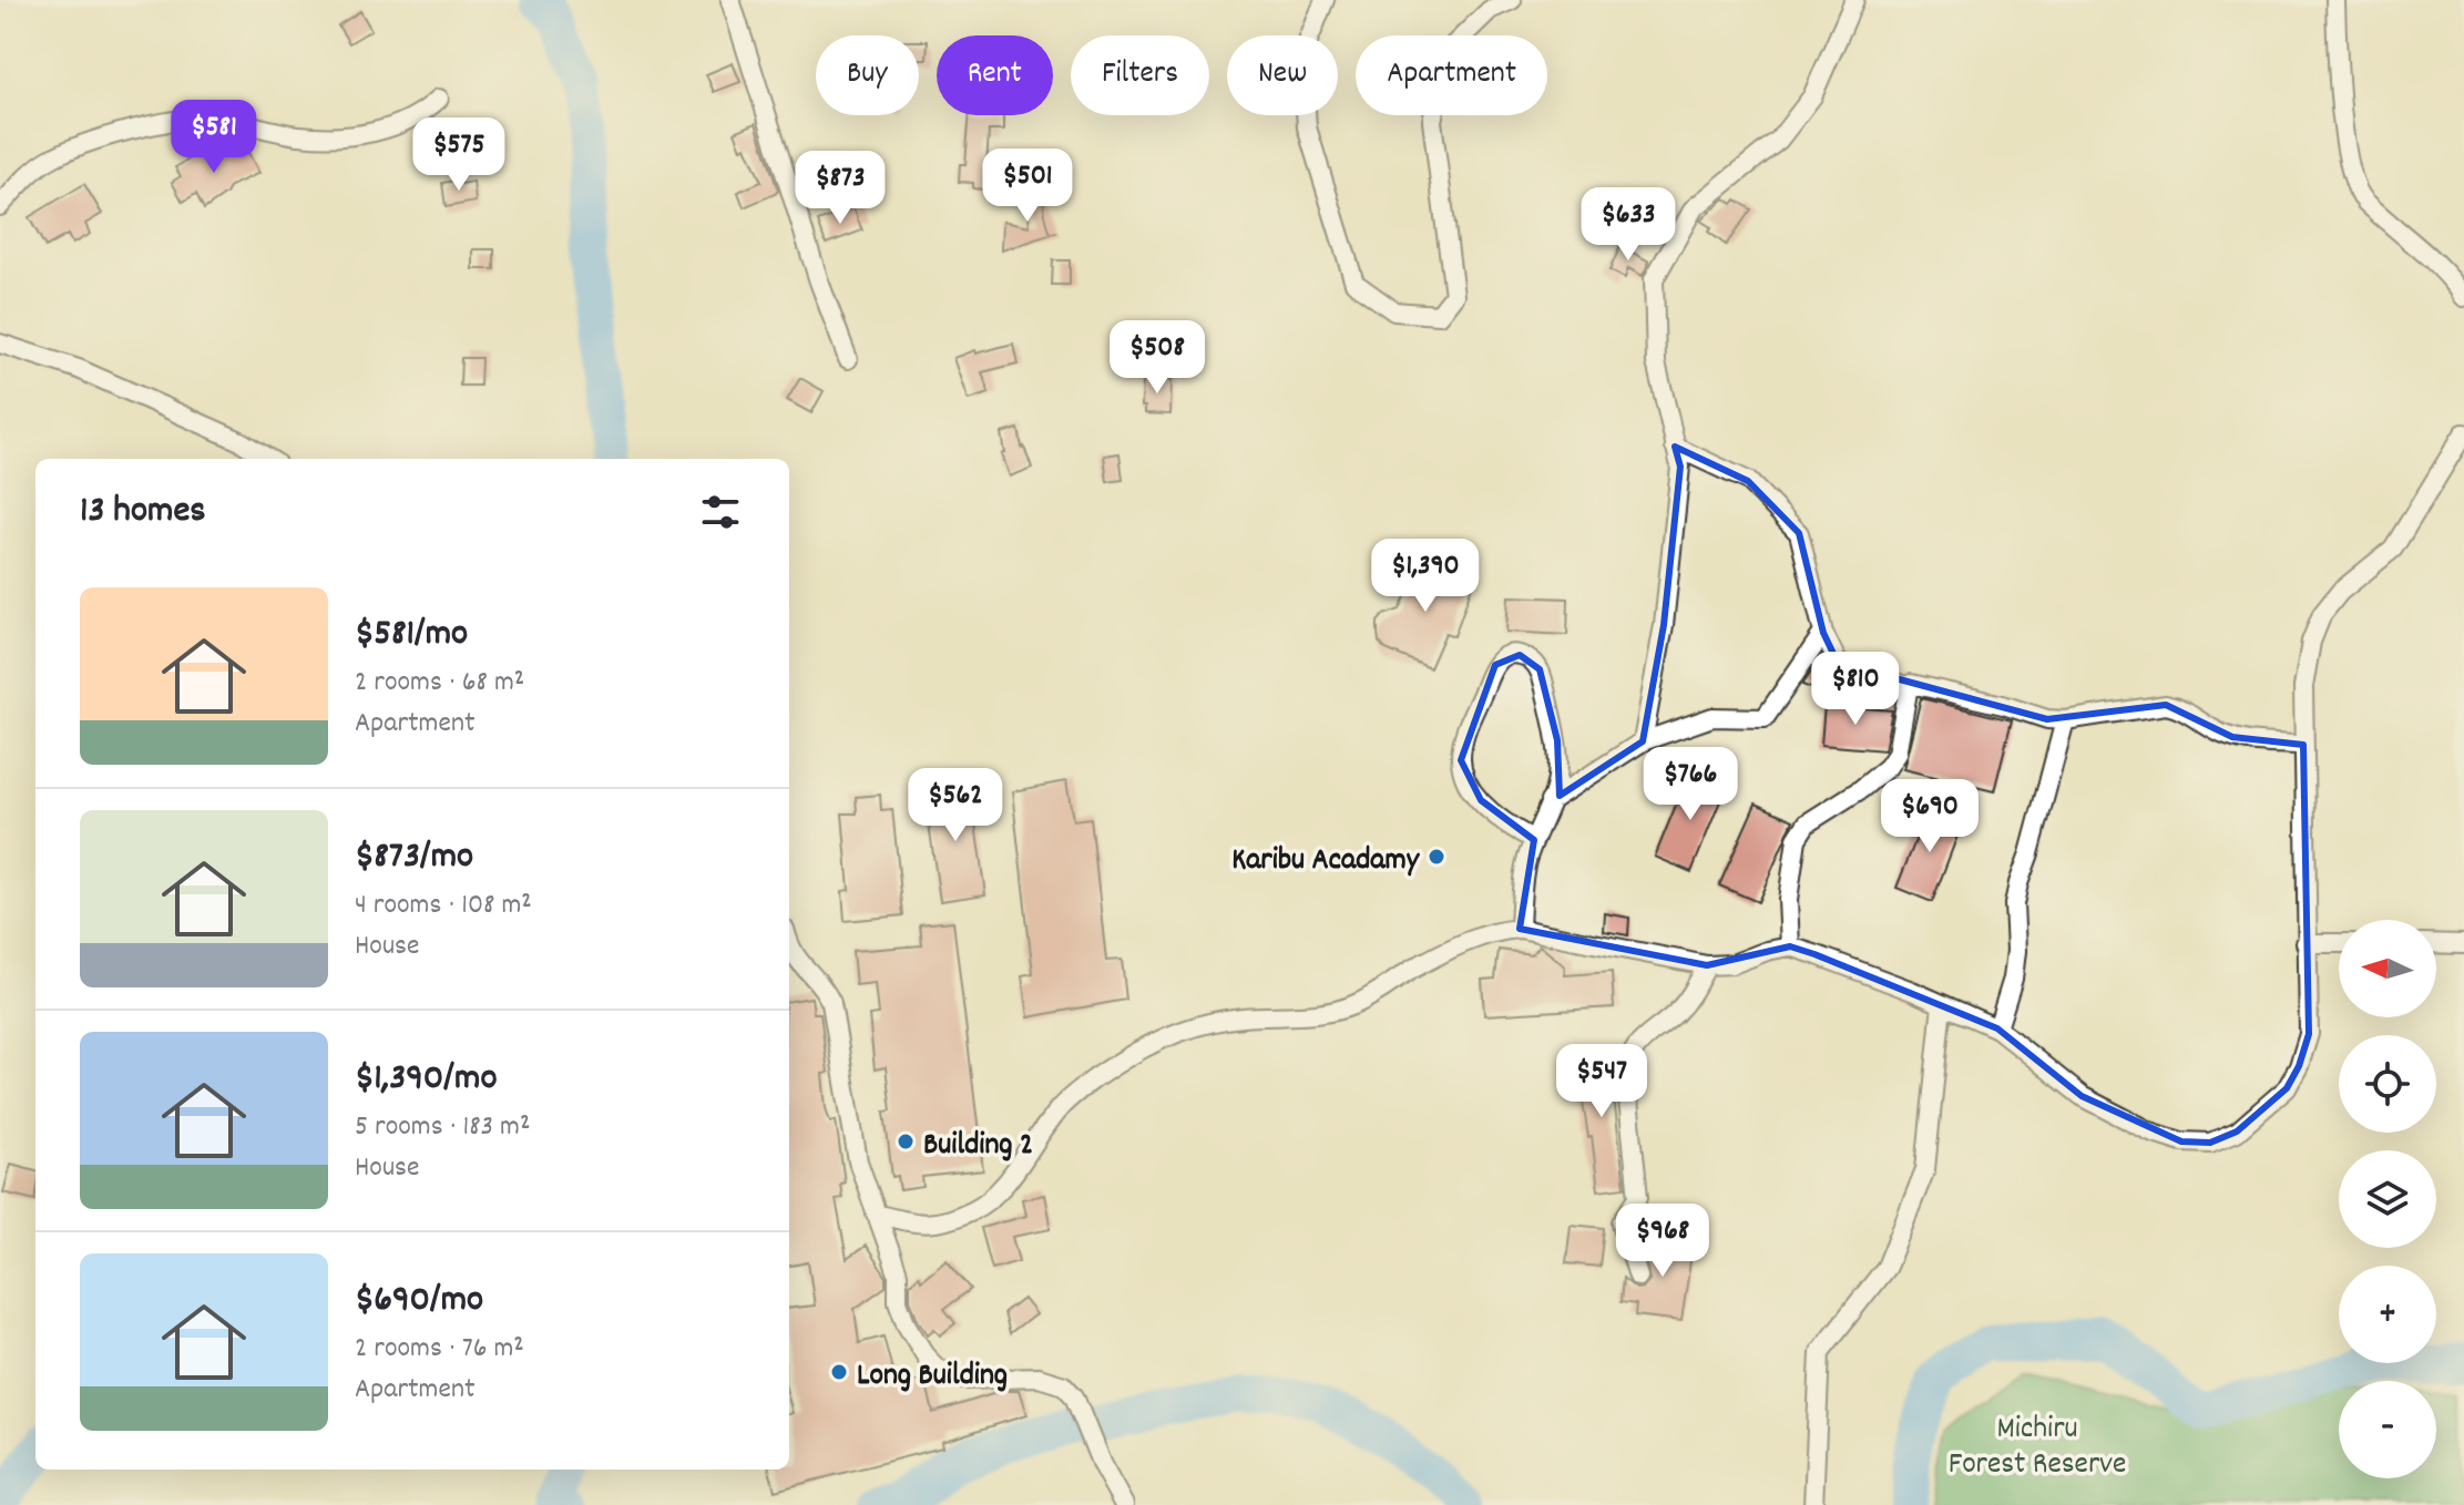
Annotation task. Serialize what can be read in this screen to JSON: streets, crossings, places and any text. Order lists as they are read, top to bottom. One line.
{"parks":["Michiru Forest Reserve"],"places":["Karibu Acadamy","Building 2","Long Building"],"north":"left","page":{"chip":["Buy","Rent","Filters","New","Apartment"],"price":["$581","$575","$501","$873","$633","$508","$1,390","$810","$766","$562","$690","$547","$968"],"heading":"13 homes","list":[{"name":"$581/mo","note":"2 rooms · 68 m² · Apartment"},{"name":"$873/mo","note":"4 rooms · 108 m² · House"},{"name":"$1,390/mo","note":"5 rooms · 183 m² · House"},{"name":"$690/mo","note":"2 rooms · 76 m² · Apartment"}],"map_buttons":["+","−"]}}
